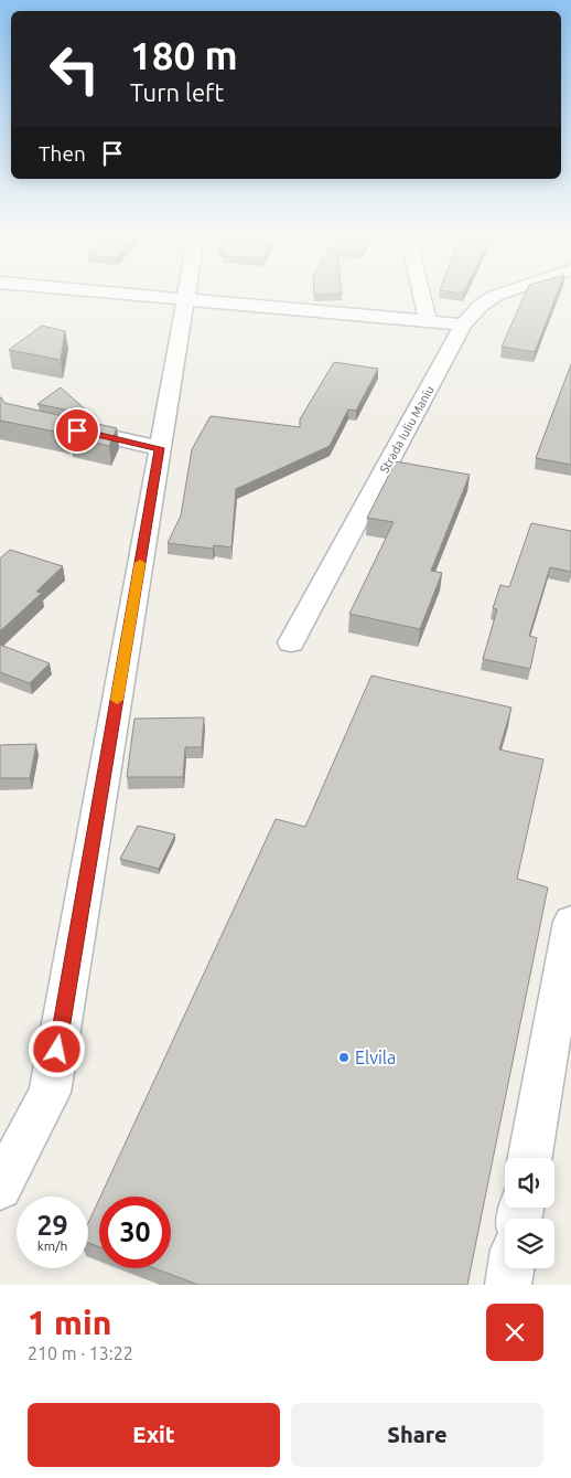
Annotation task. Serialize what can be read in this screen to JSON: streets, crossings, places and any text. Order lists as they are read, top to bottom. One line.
{"streets":{"street":["Strada Iuliu Maniu"]},"places":["Elvila"],"page":{"turn":["180 m","Turn left"],"then":"Then","speed":"29 km/h","limit":"30","heading":["1 min","210 m · 13:22"],"buttons":["Exit","Share"]}}
